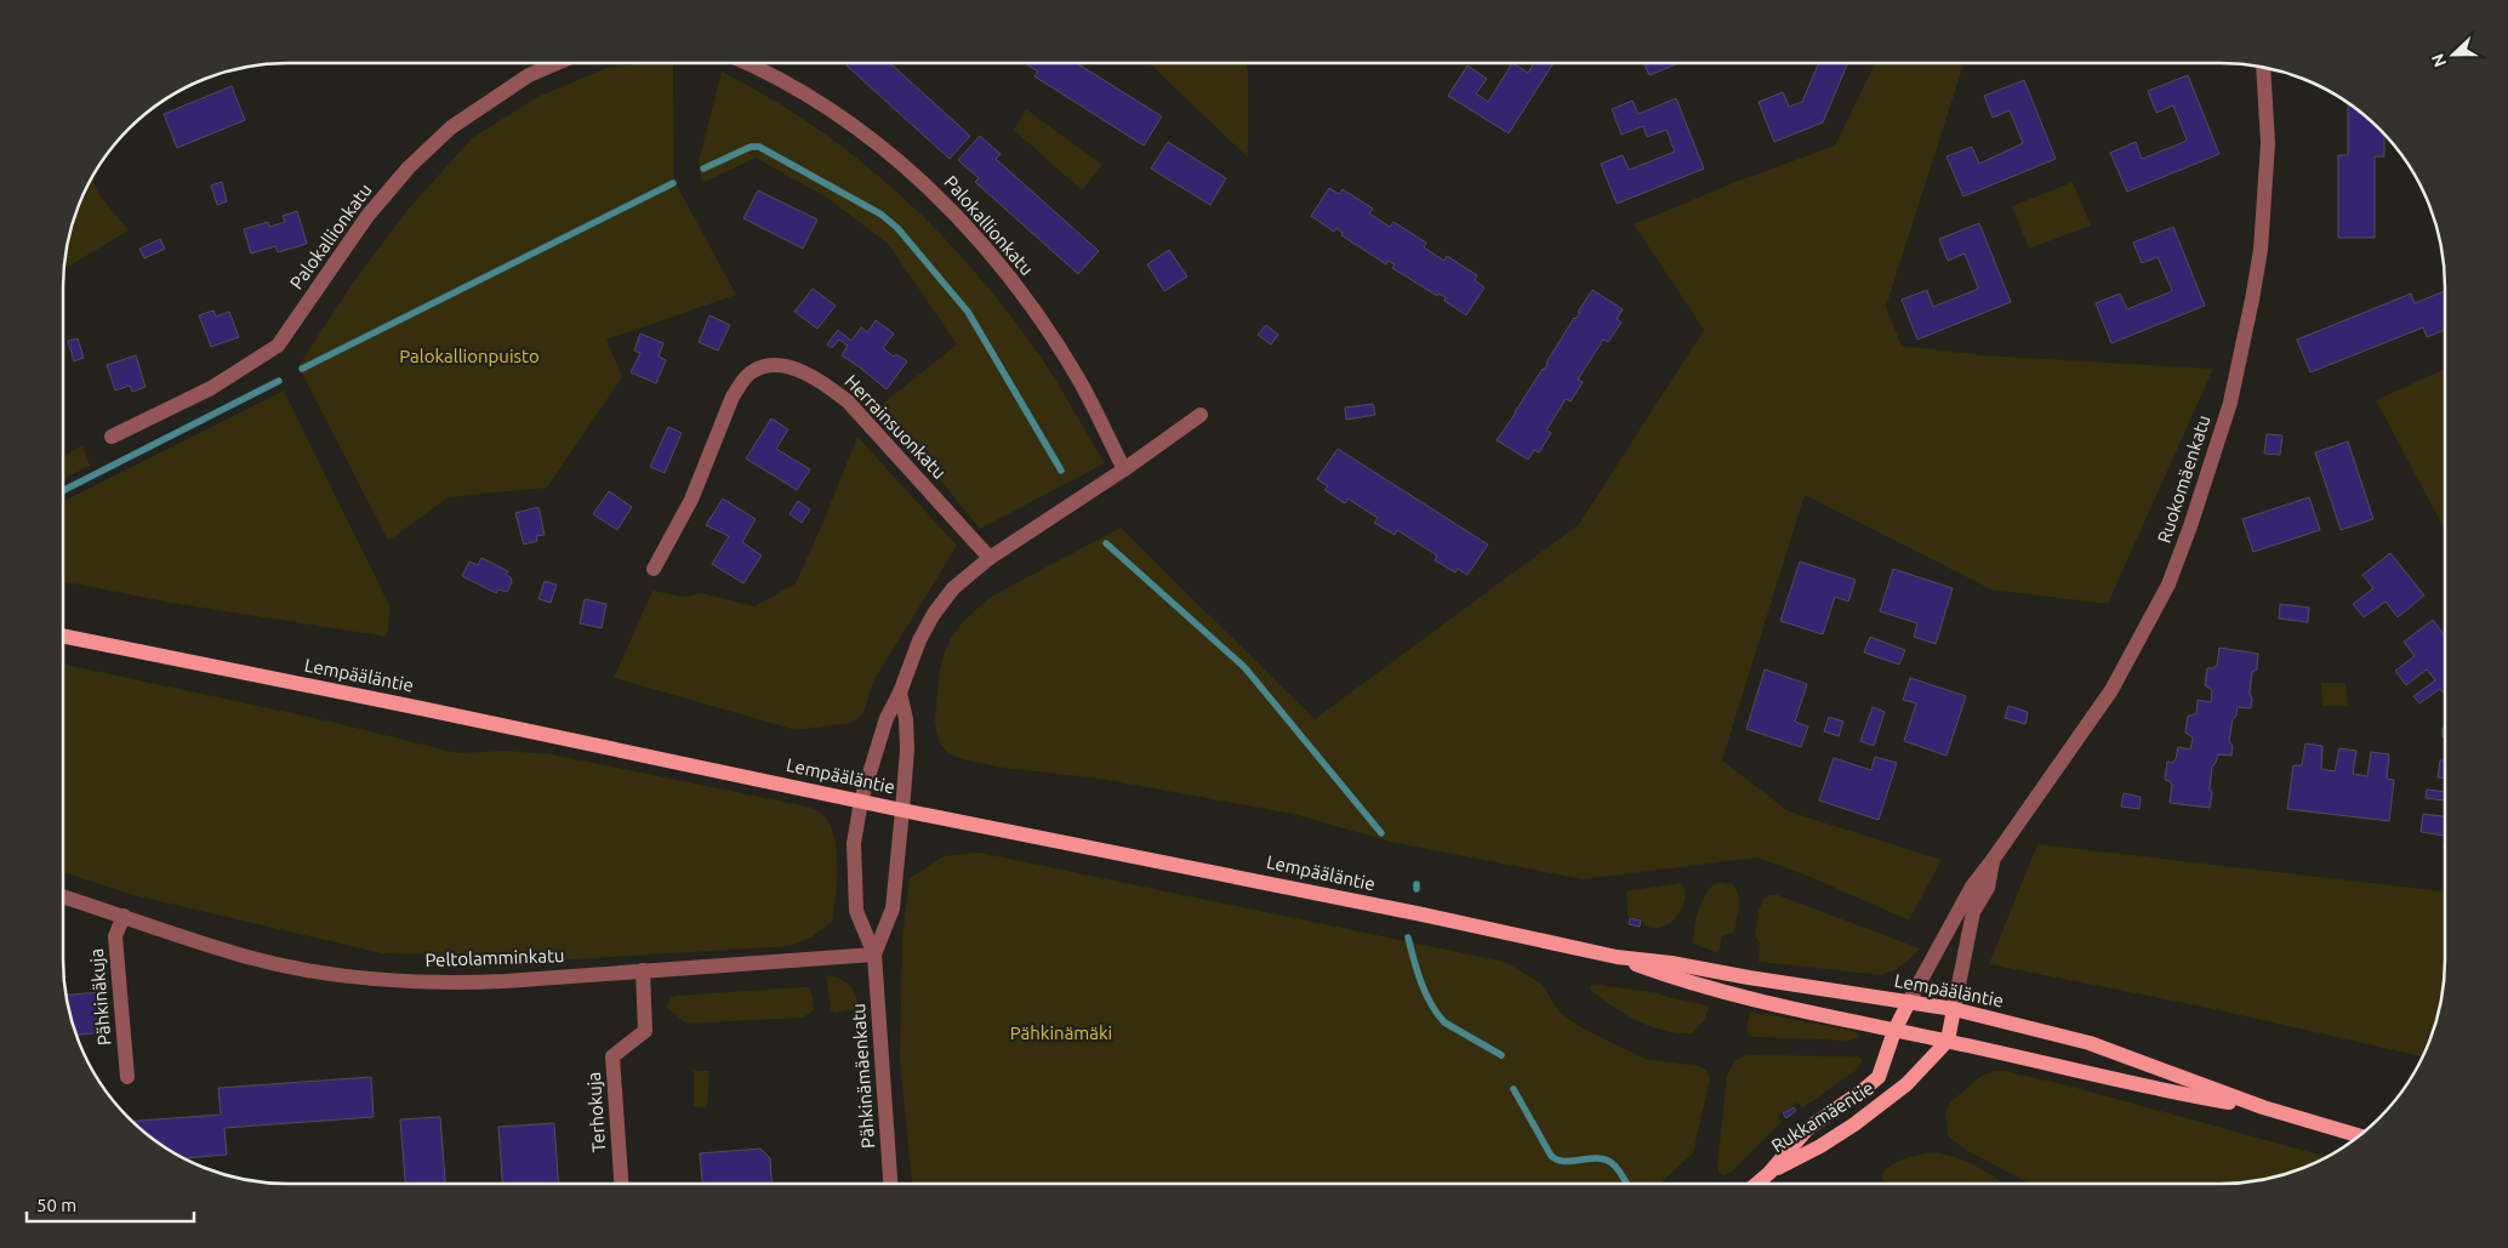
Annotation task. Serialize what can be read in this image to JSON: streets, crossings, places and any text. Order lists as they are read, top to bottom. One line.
{"streets":{"main road":["Ruokomäenkatu","Lempääläntie","Rukkamäentie"],"street":["Palokallionkatu","Herrainsuonkatu","Peltolamminkatu","Pähkinäkuja","Pähkinämäenkatu","Terhokuja"]},"crossings":[["Ruokomäenkatu","Lempääläntie"],["Ruokomäenkatu","Rukkamäentie"],["Lempääläntie","Pähkinämäenkatu"],["Lempääläntie","Rukkamäentie"],["Peltolamminkatu","Pähkinäkuja"],["Peltolamminkatu","Pähkinämäenkatu"],["Peltolamminkatu","Terhokuja"]],"parks":["Palokallionpuisto","Pähkinämäki"],"scale_bar":"50 m","north":"left"}
